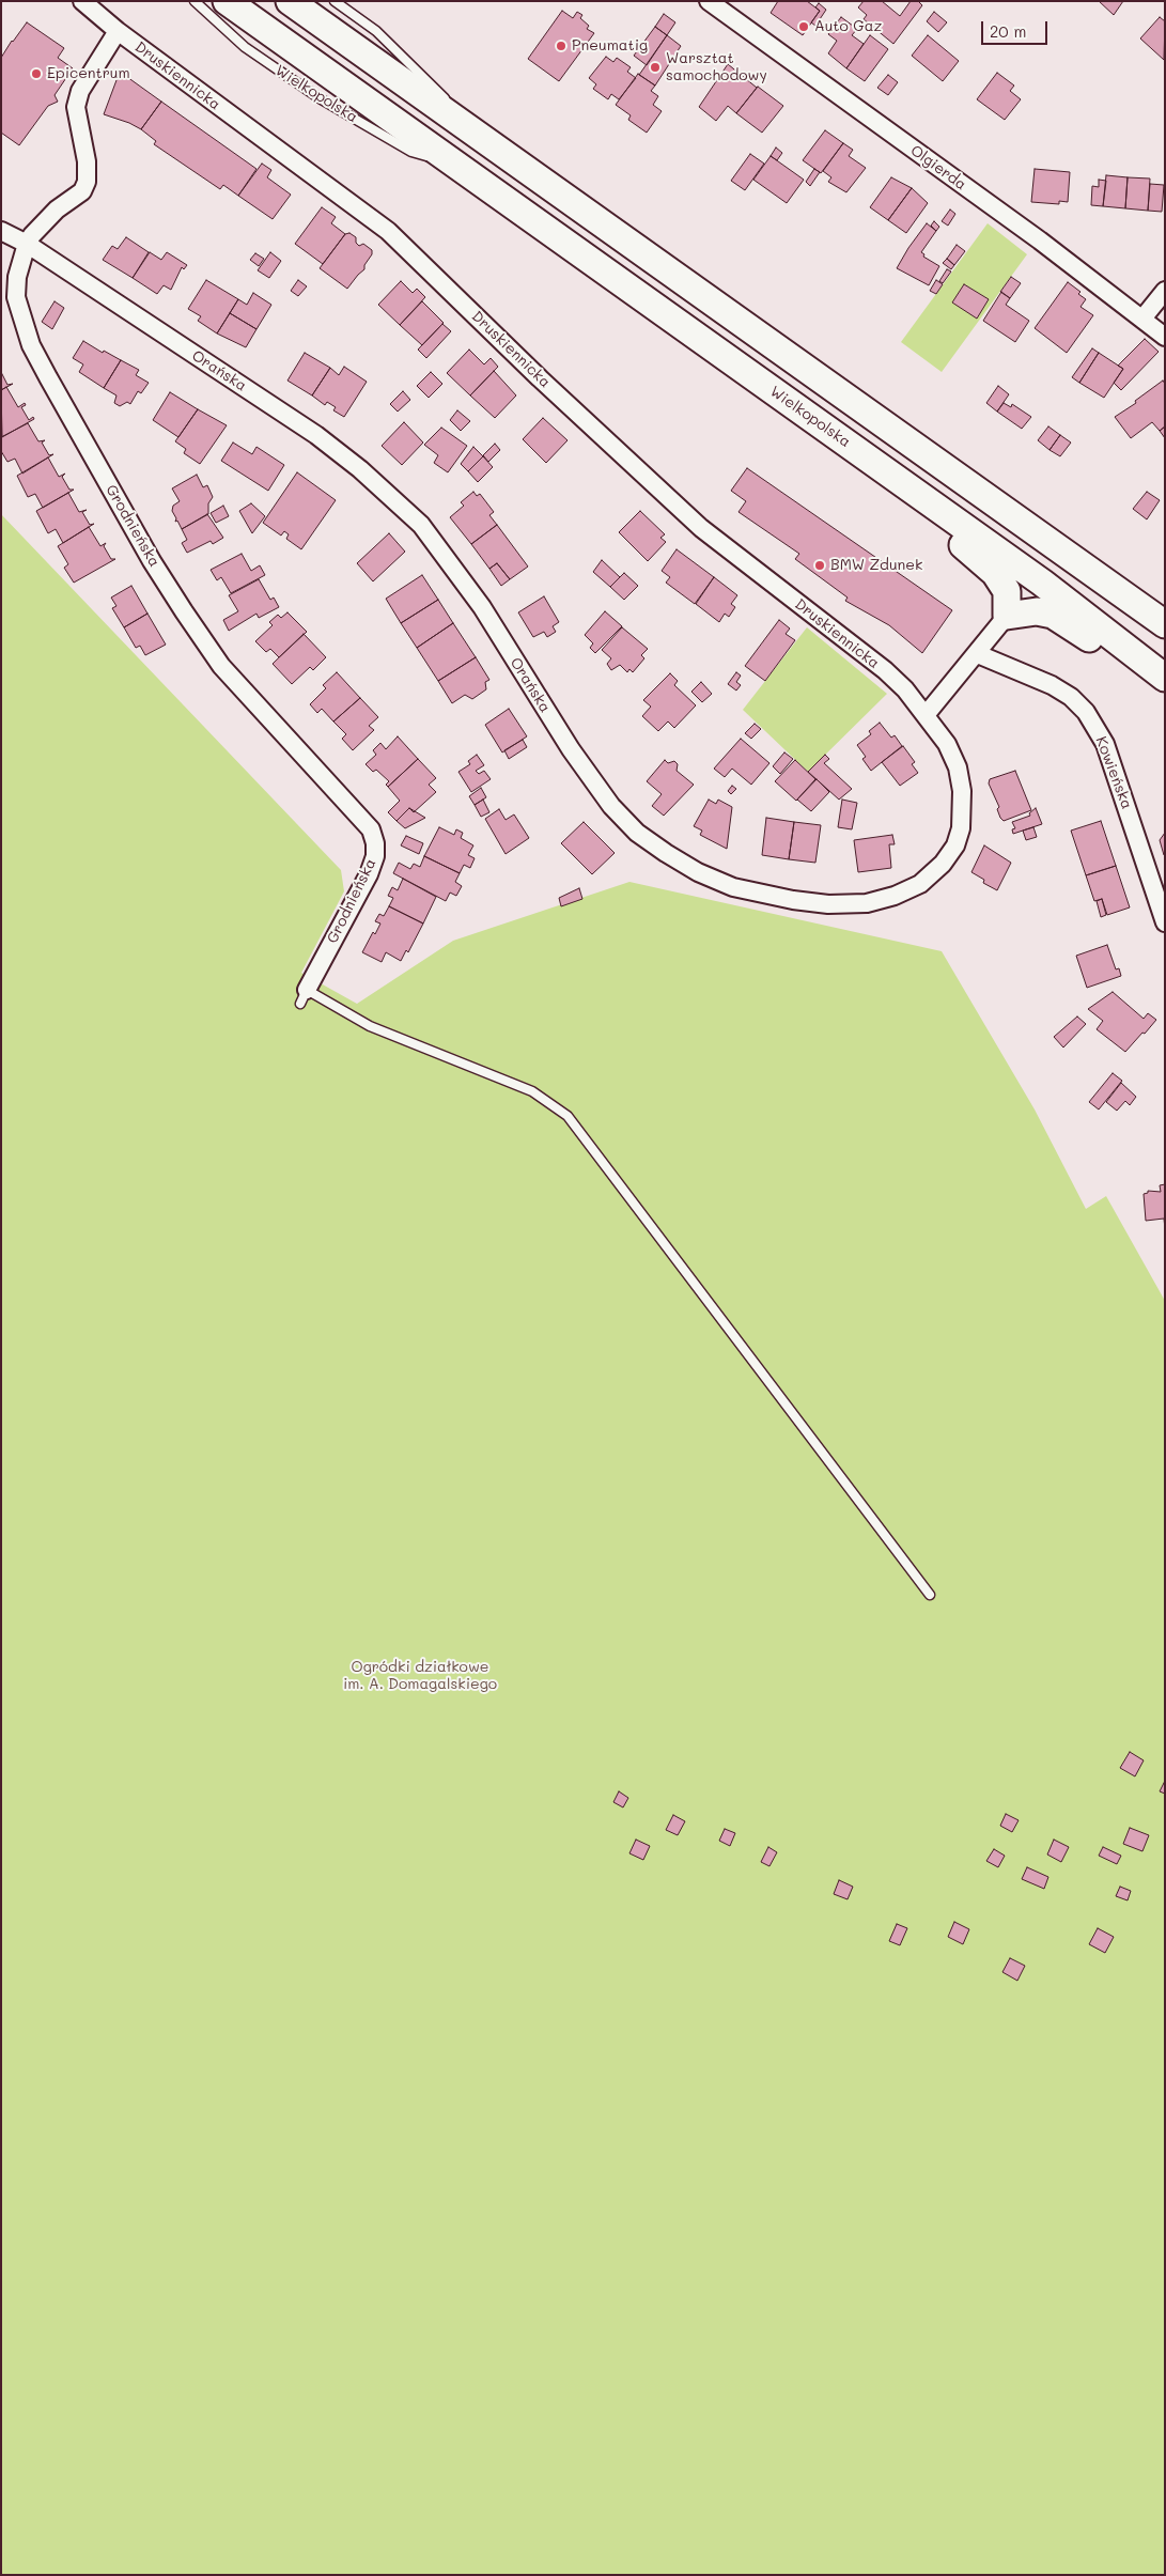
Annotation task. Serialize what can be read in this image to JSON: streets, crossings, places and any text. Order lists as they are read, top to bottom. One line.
{"streets":{"main road":["Wielkopolska"],"street":["Druskiennicka","Olgierda","Orańska","Grodnieńska","Kowieńska"]},"crossings":[["Druskiennicka","Orańska"],["Druskiennicka","Grodnieńska"],["Orańska","Grodnieńska"]],"parks":["Ogródki działkowe im. A. Domagalskiego"],"places":["Auto Gaz","Pneumatig","Warsztat samochodowy","Epicentrum","BMW Zdunek"],"scale_bar":"20 m"}
